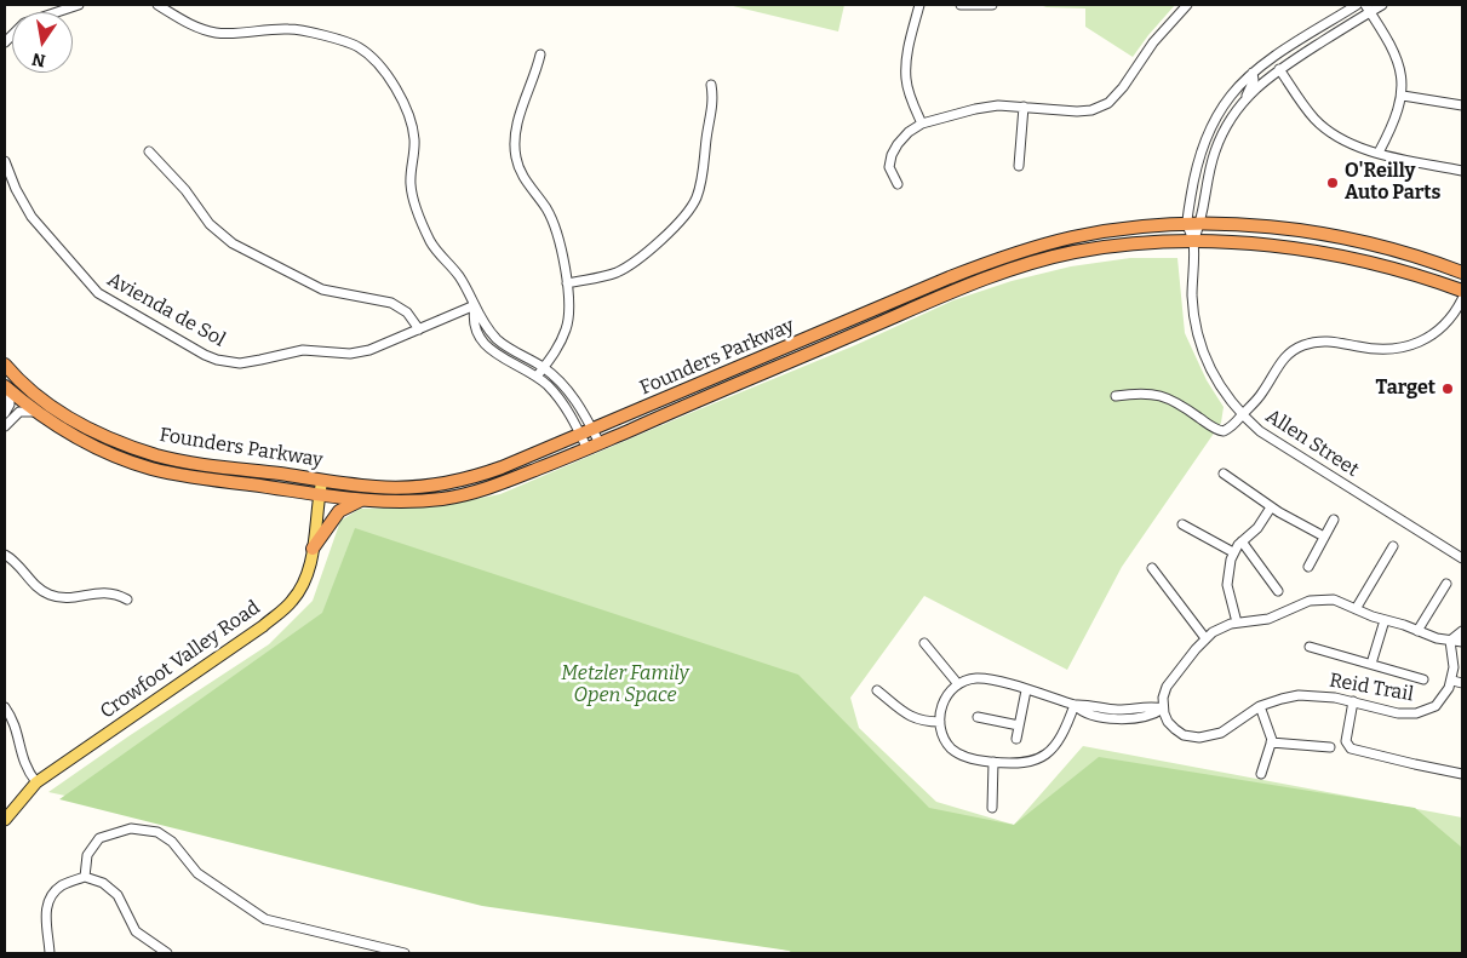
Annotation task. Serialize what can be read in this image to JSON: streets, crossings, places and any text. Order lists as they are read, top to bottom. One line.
{"streets":{"highway":["Founders Parkway"],"main road":["Crowfoot Valley Road"],"street":["Avienda de Sol","Allen Street","Reid Trail"]},"crossings":[["Founders Parkway","Allen Street"],["Founders Parkway","Crowfoot Valley Road"]],"parks":["Metzler Family Open Space"],"places":["O'Reilly Auto Parts","Target"],"north":"bottom"}
